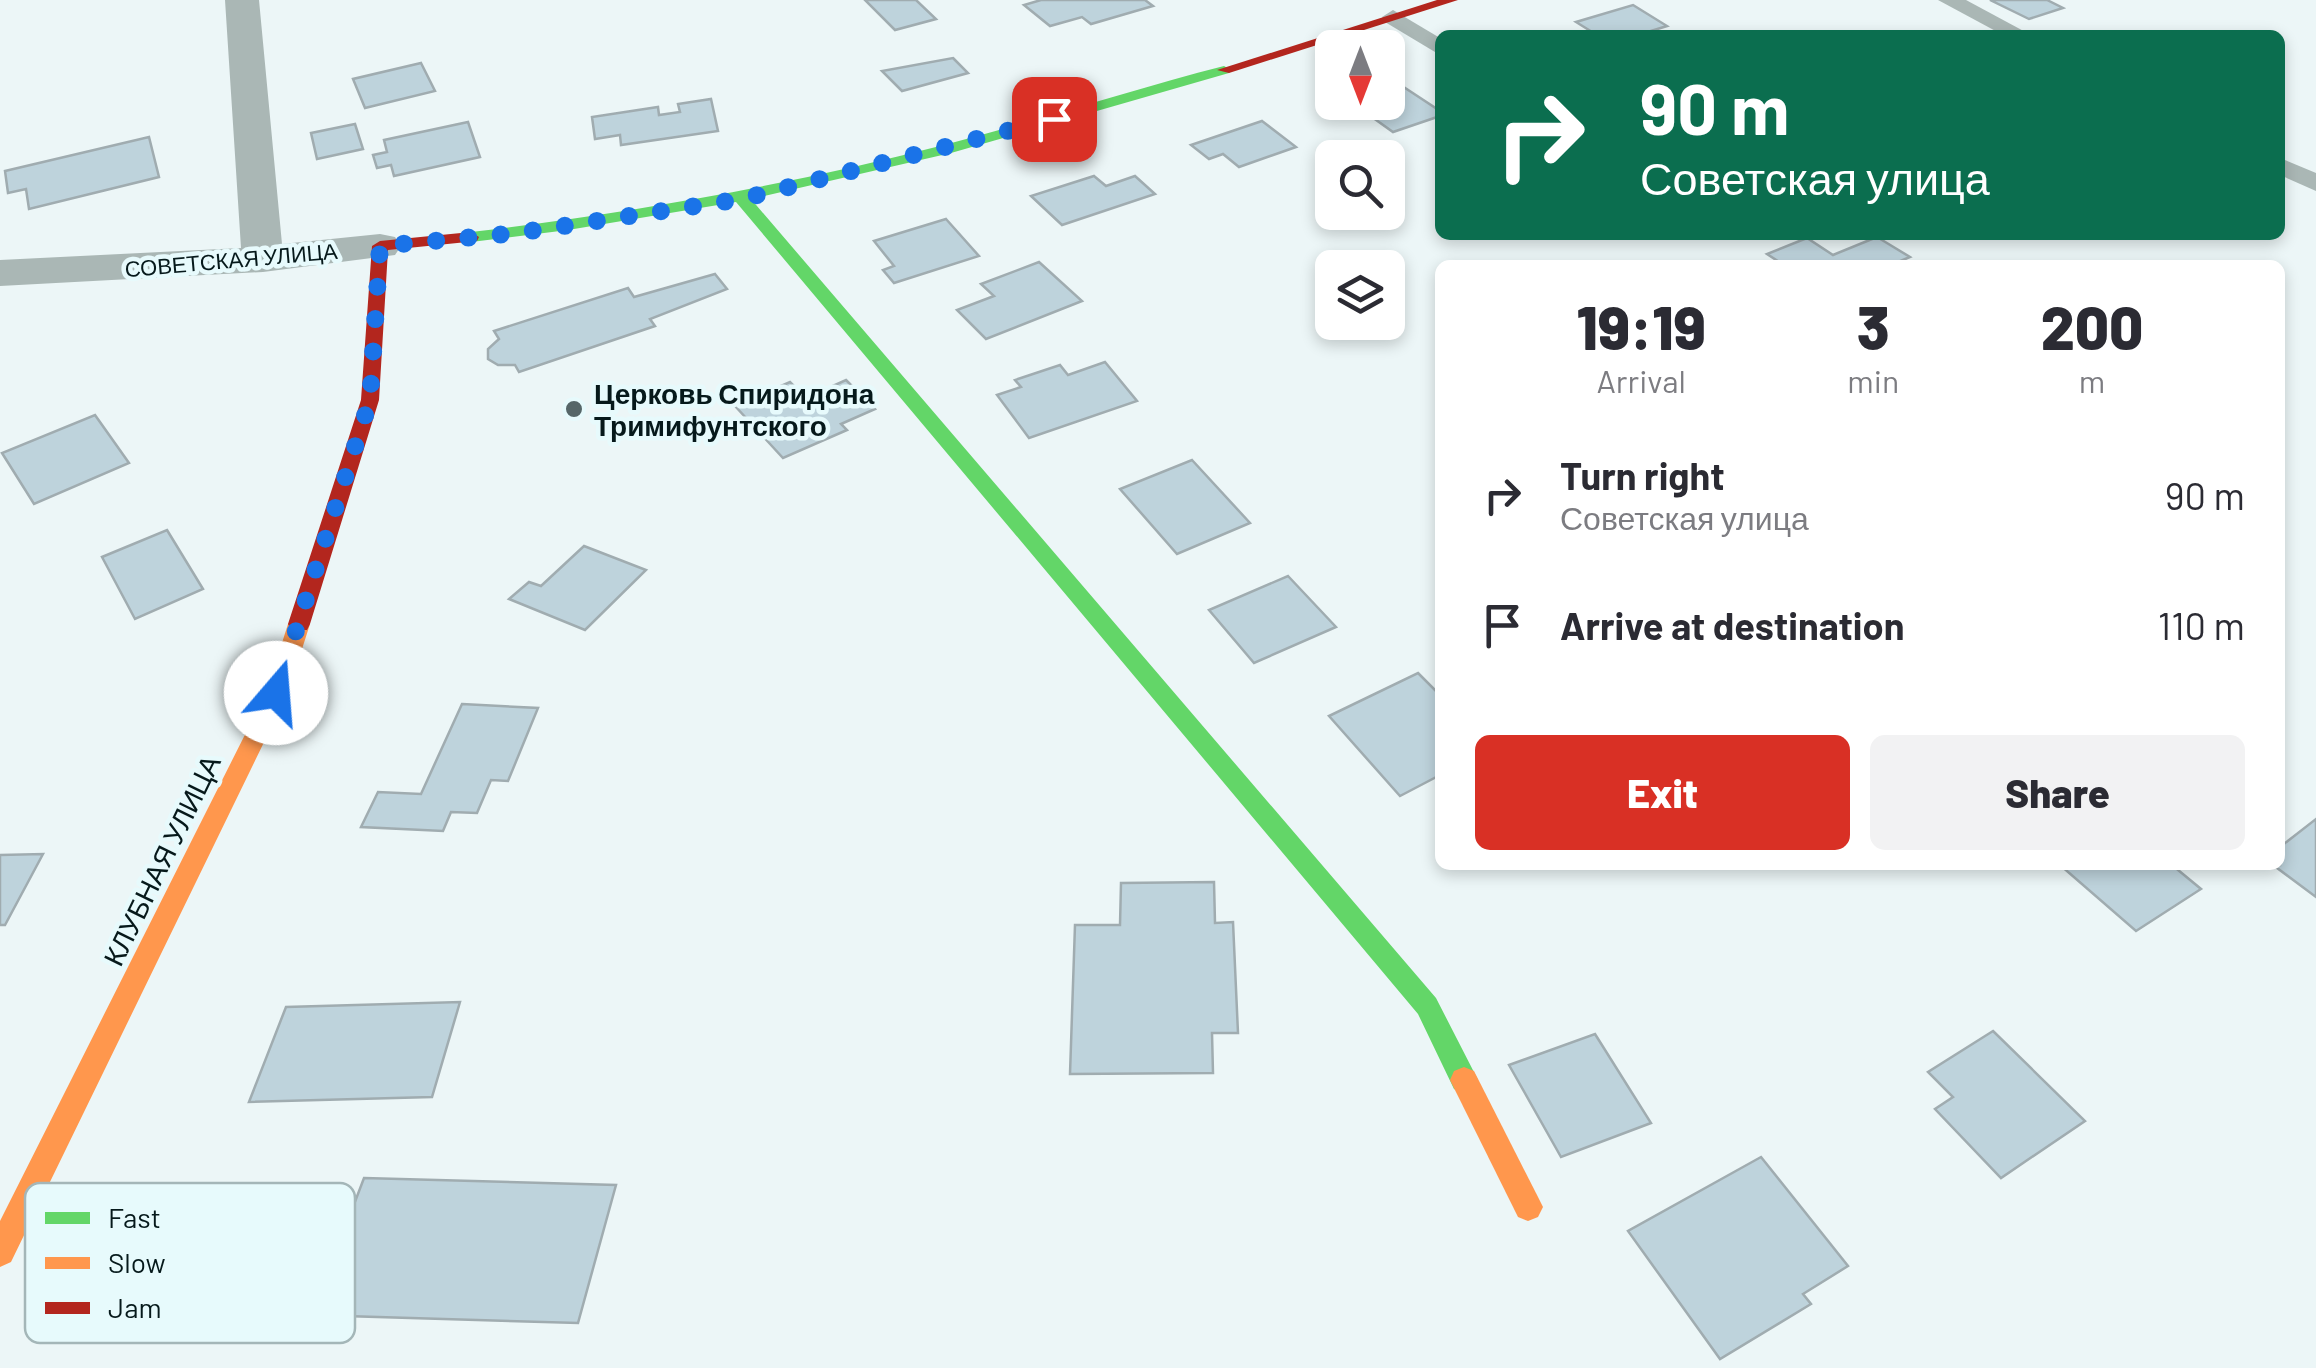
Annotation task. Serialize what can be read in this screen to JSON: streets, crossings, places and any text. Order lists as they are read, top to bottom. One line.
{"streets":{"street":["СОВЕТСКАЯ УЛИЦА","КЛУБНАЯ УЛИЦА"]},"crossings":[["СОВЕТСКАЯ УЛИЦА","КЛУБНАЯ УЛИЦА"]],"places":["Церковь Спиридона Тримифунтского"],"legend":["Fast","Slow","Jam"],"north":"bottom","page":{"turn":["90 m","Советская улица"],"eta":["19:19","Arrival","3","min","200","m"],"list":[{"name":"Turn right","note":"Советская улица","value":"90 m"},{"name":"Arrive at destination","value":"110 m"}],"buttons":["Exit","Share"]}}
